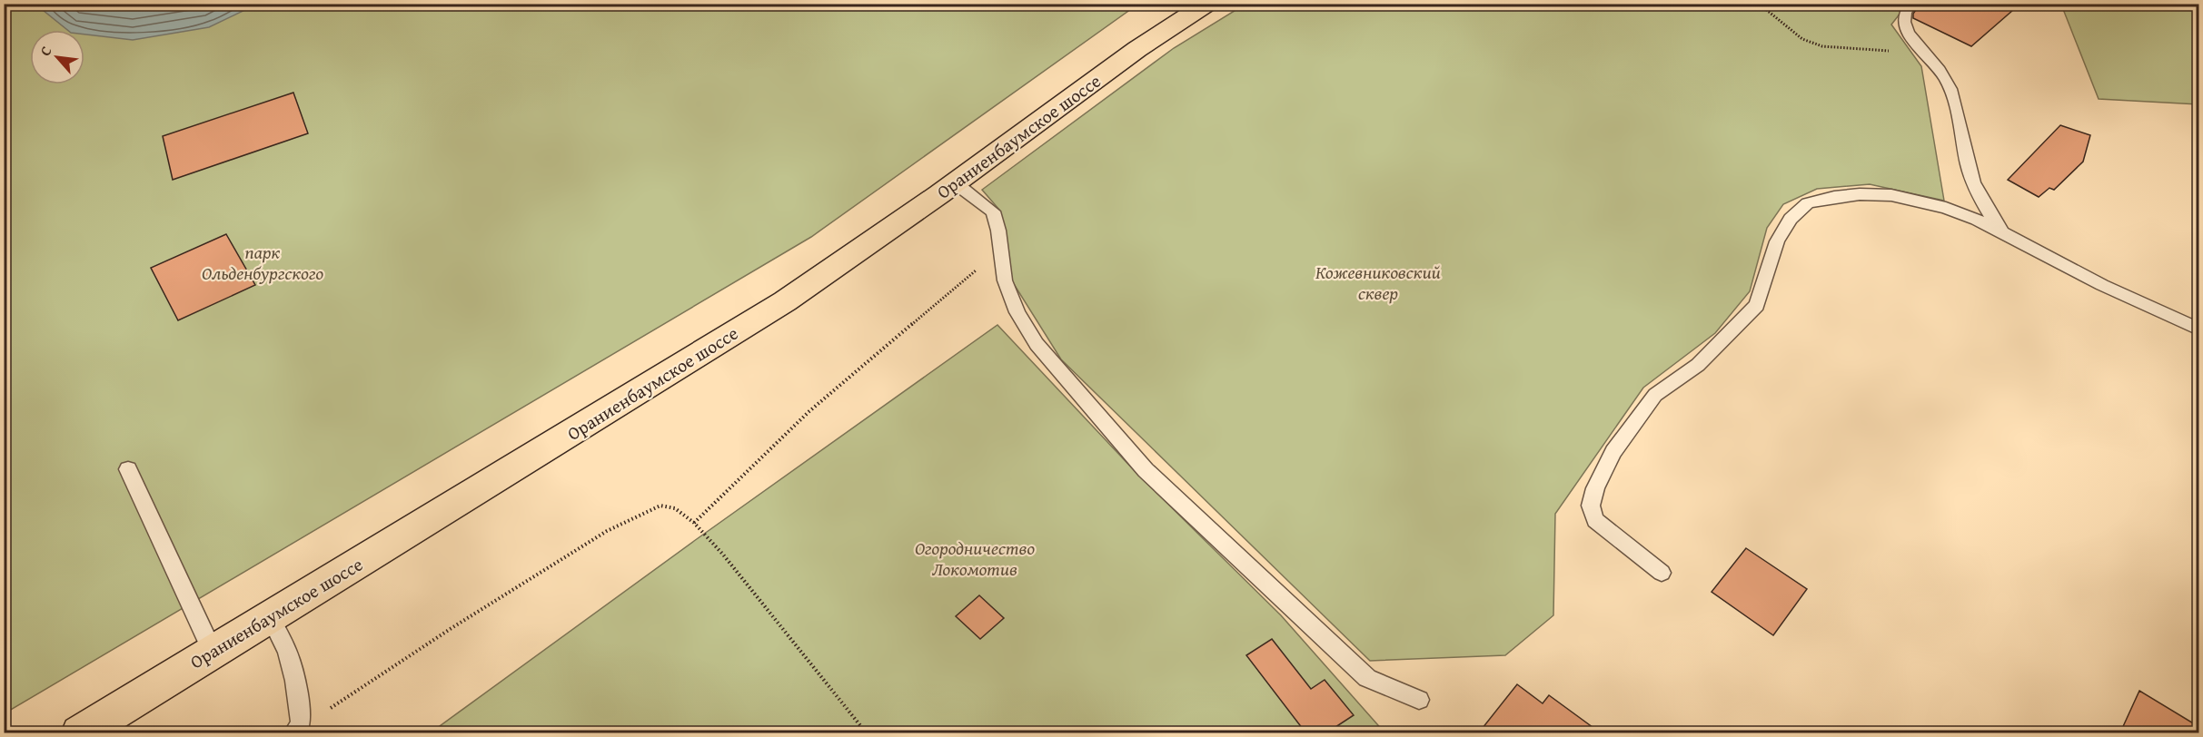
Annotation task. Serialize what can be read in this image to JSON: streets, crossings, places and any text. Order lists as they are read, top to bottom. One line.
{"streets":{"main road":["Ораниенбаумское шоссе"]},"parks":["парк Ольденбургского","Кожевниковский сквер","Огородничество Локомотив"],"north":"top left"}
